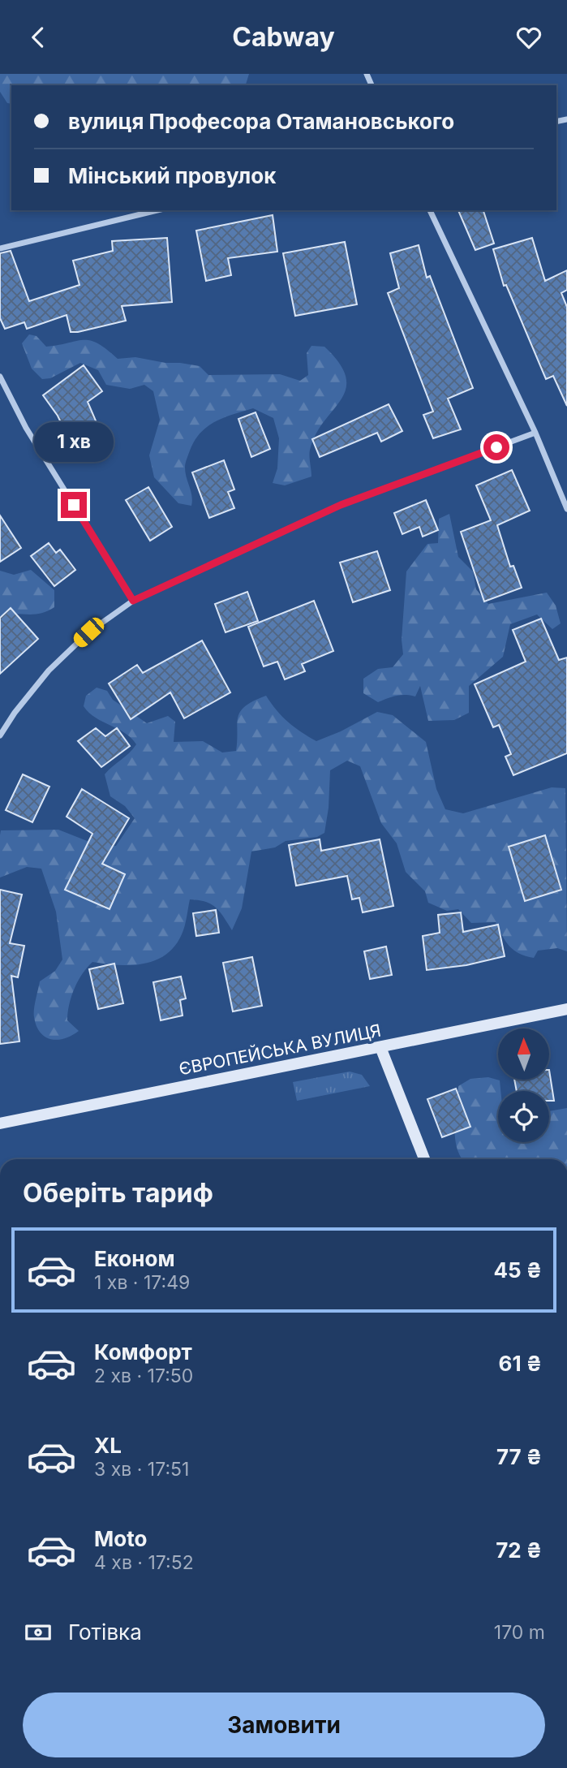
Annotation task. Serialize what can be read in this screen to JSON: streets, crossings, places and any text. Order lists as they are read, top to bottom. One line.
{"streets":{"main road":["ЄВРОПЕЙСЬКА ВУЛИЦЯ"]},"north":"top","page":{"header":"Cabway","banner":["вулиця Професора Отамановського","Мінський провулок"],"bubble":"1 хв","heading":"Оберіть тариф","list":[{"name":"Економ","note":"1 хв · 17:49","value":"45 ₴"},{"name":"Комфорт","note":"2 хв · 17:50","value":"61 ₴"},{"name":"XL","note":"3 хв · 17:51","value":"77 ₴"},{"name":"Moto","note":"4 хв · 17:52","value":"72 ₴"}],"pay":["Готівка","170 m"],"buttons":"Замовити"}}
